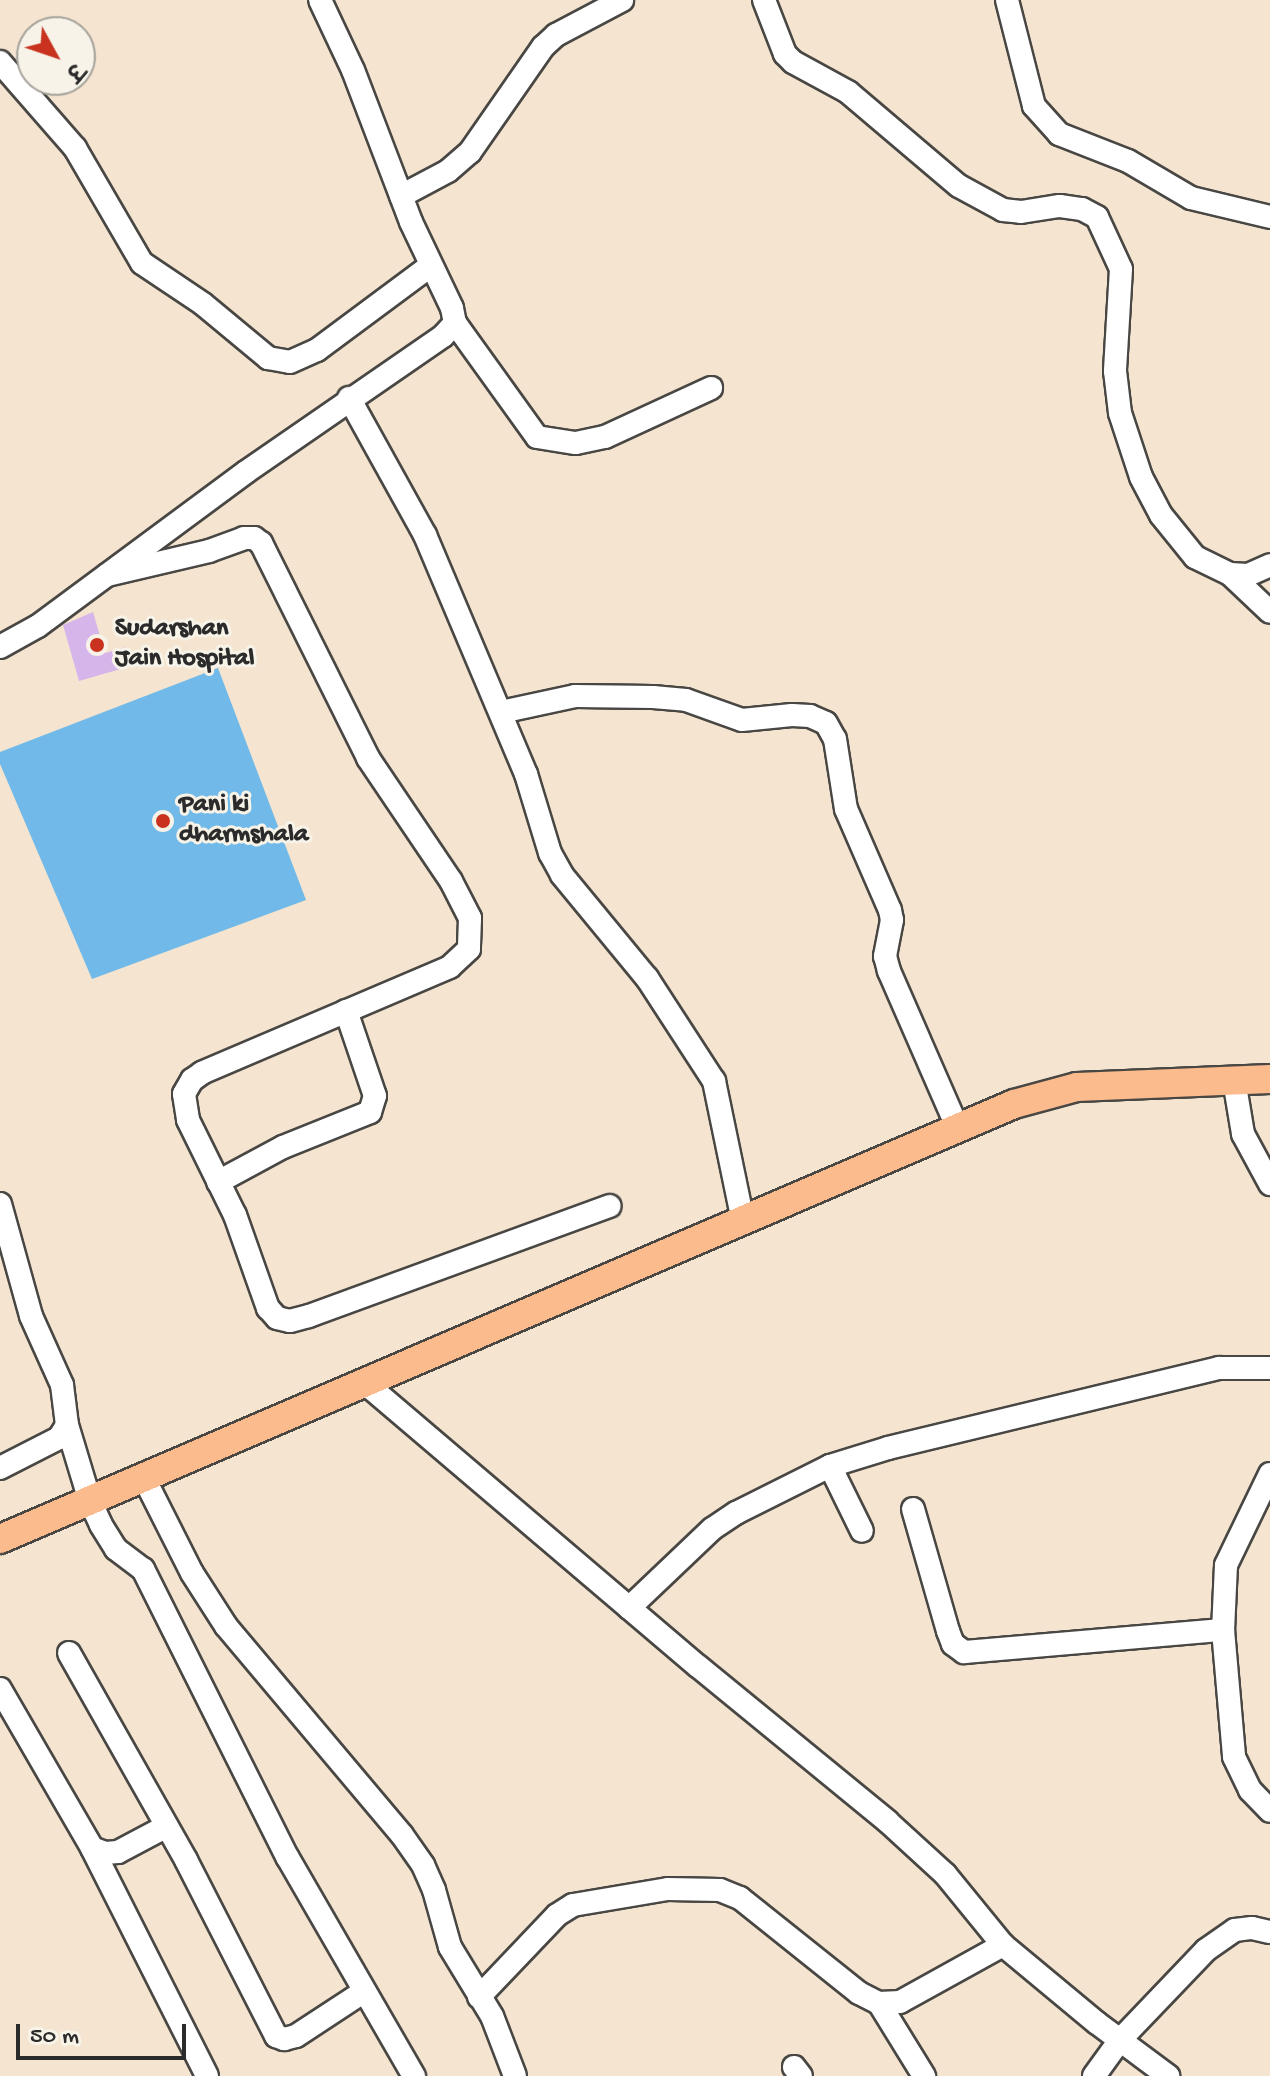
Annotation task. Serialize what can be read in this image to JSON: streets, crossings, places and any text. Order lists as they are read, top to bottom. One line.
{"places":["Sudarshan Jain Hospital","Pani ki dharmshala"],"scale_bar":"50 m","north":"bottom right"}
